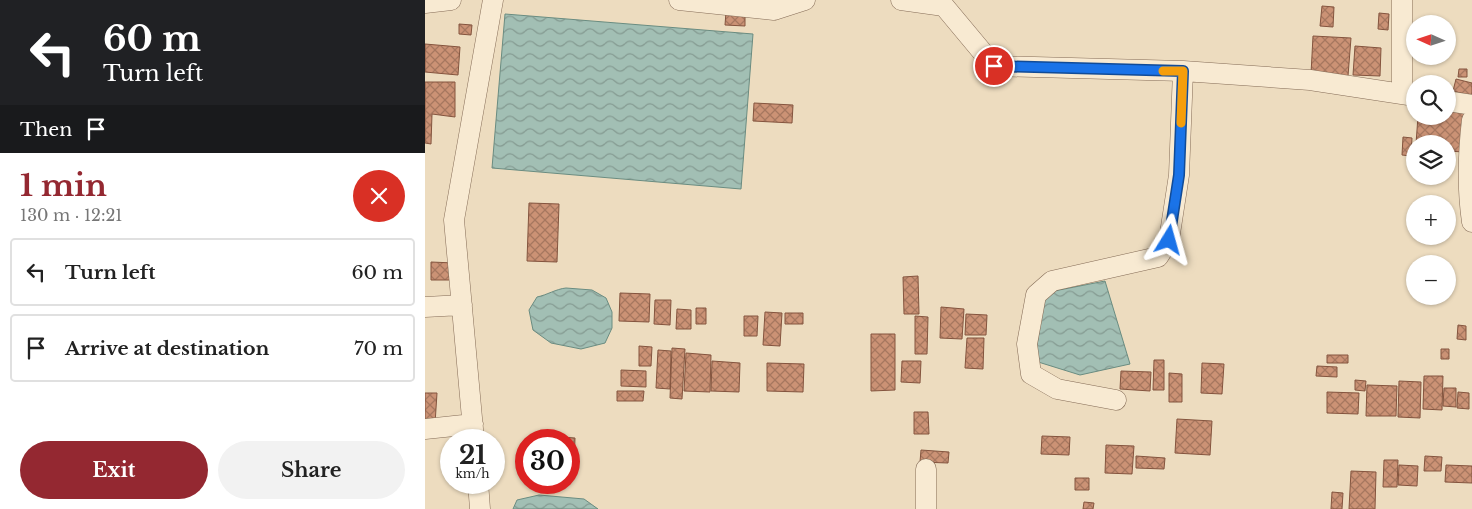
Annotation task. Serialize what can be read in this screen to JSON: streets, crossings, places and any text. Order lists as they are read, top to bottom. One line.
{"north":"left","page":{"turn":["60 m","Turn left"],"map_buttons":["+","−"],"then":"Then","heading":["1 min","130 m · 12:21"],"list":[{"name":"Turn left","value":"60 m"},{"name":"Arrive at destination","value":"70 m"}],"speed":"21 km/h","limit":"30","buttons":["Exit","Share"]}}
